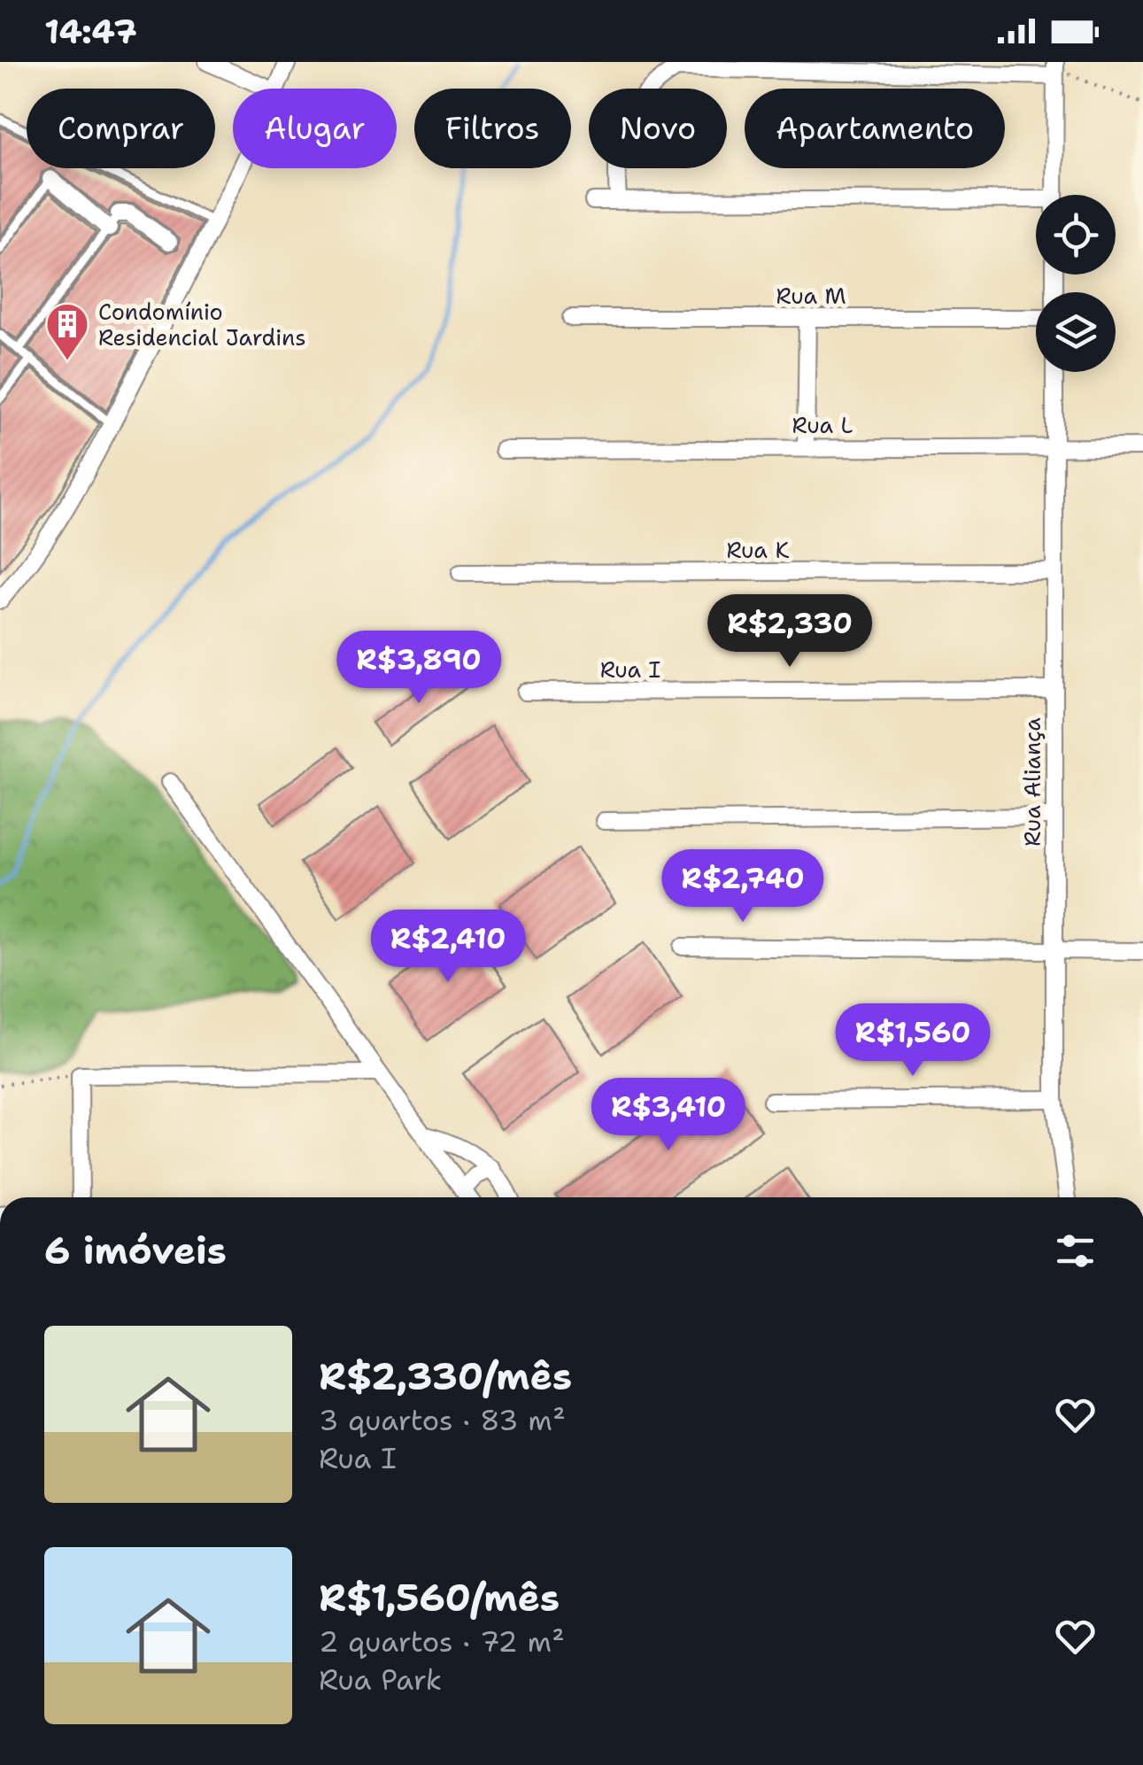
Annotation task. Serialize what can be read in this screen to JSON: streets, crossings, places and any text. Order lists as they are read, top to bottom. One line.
{"streets":{"street":["Rua M","Rua L","Rua K","Rua I","Rua Aliança"]},"crossings":[["Rua L","Rua Aliança"],["Rua K","Rua Aliança"],["Rua I","Rua Aliança"]],"places":{"building":["Condomínio Residencial Jardins"]},"page":{"status":"14:47","chip":["Comprar","Alugar","Filtros","Novo","Apartamento"],"price":["R$2,330","R$3,890","R$2,740","R$2,410","R$1,560","R$3,410"],"heading":"6 imóveis","list":[{"name":"R$2,330/mês","note":"3 quartos · 83 m² · Rua I"},{"name":"R$1,560/mês","note":"2 quartos · 72 m² · Rua Park"}]}}
